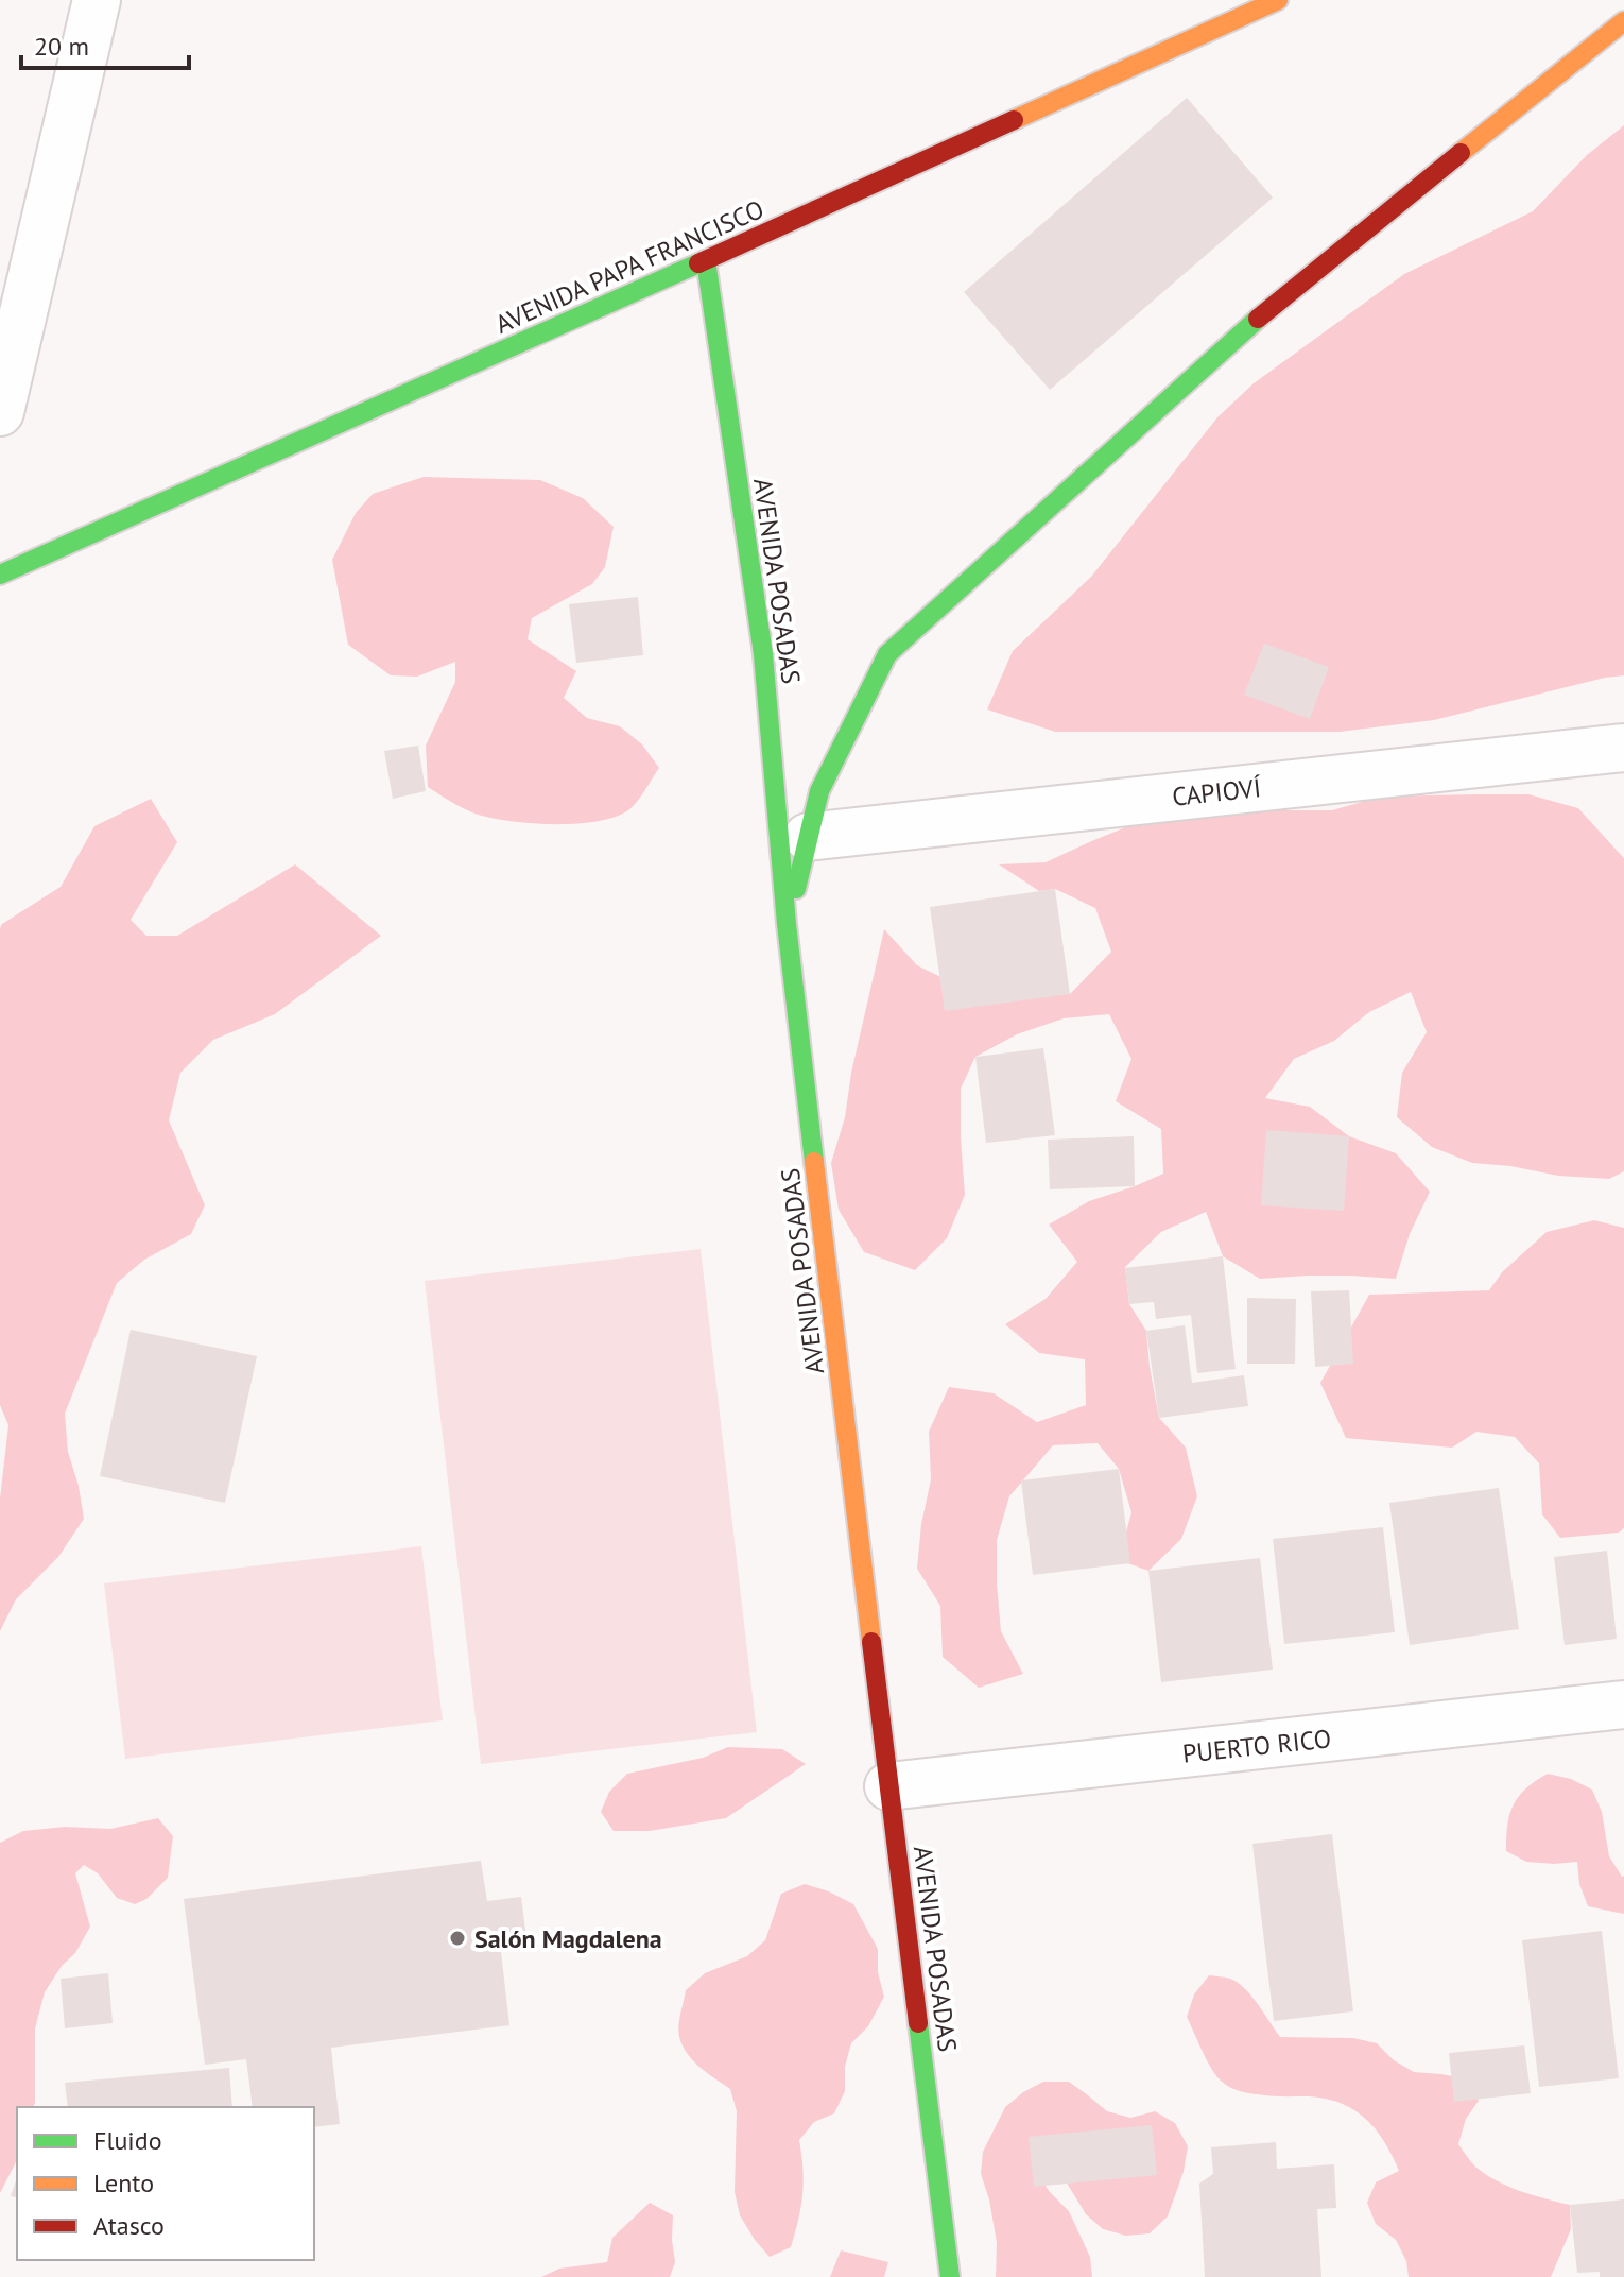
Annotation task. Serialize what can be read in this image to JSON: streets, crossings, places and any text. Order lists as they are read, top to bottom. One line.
{"streets":{"street":["AVENIDA PAPA FRANCISCO","AVENIDA POSADAS","CAPIOVÍ","PUERTO RICO"]},"crossings":[["AVENIDA PAPA FRANCISCO","AVENIDA POSADAS"],["AVENIDA POSADAS","PUERTO RICO"]],"places":["Salón Magdalena"],"legend":["Fluido","Lento","Atasco"],"scale_bar":"20 m"}
